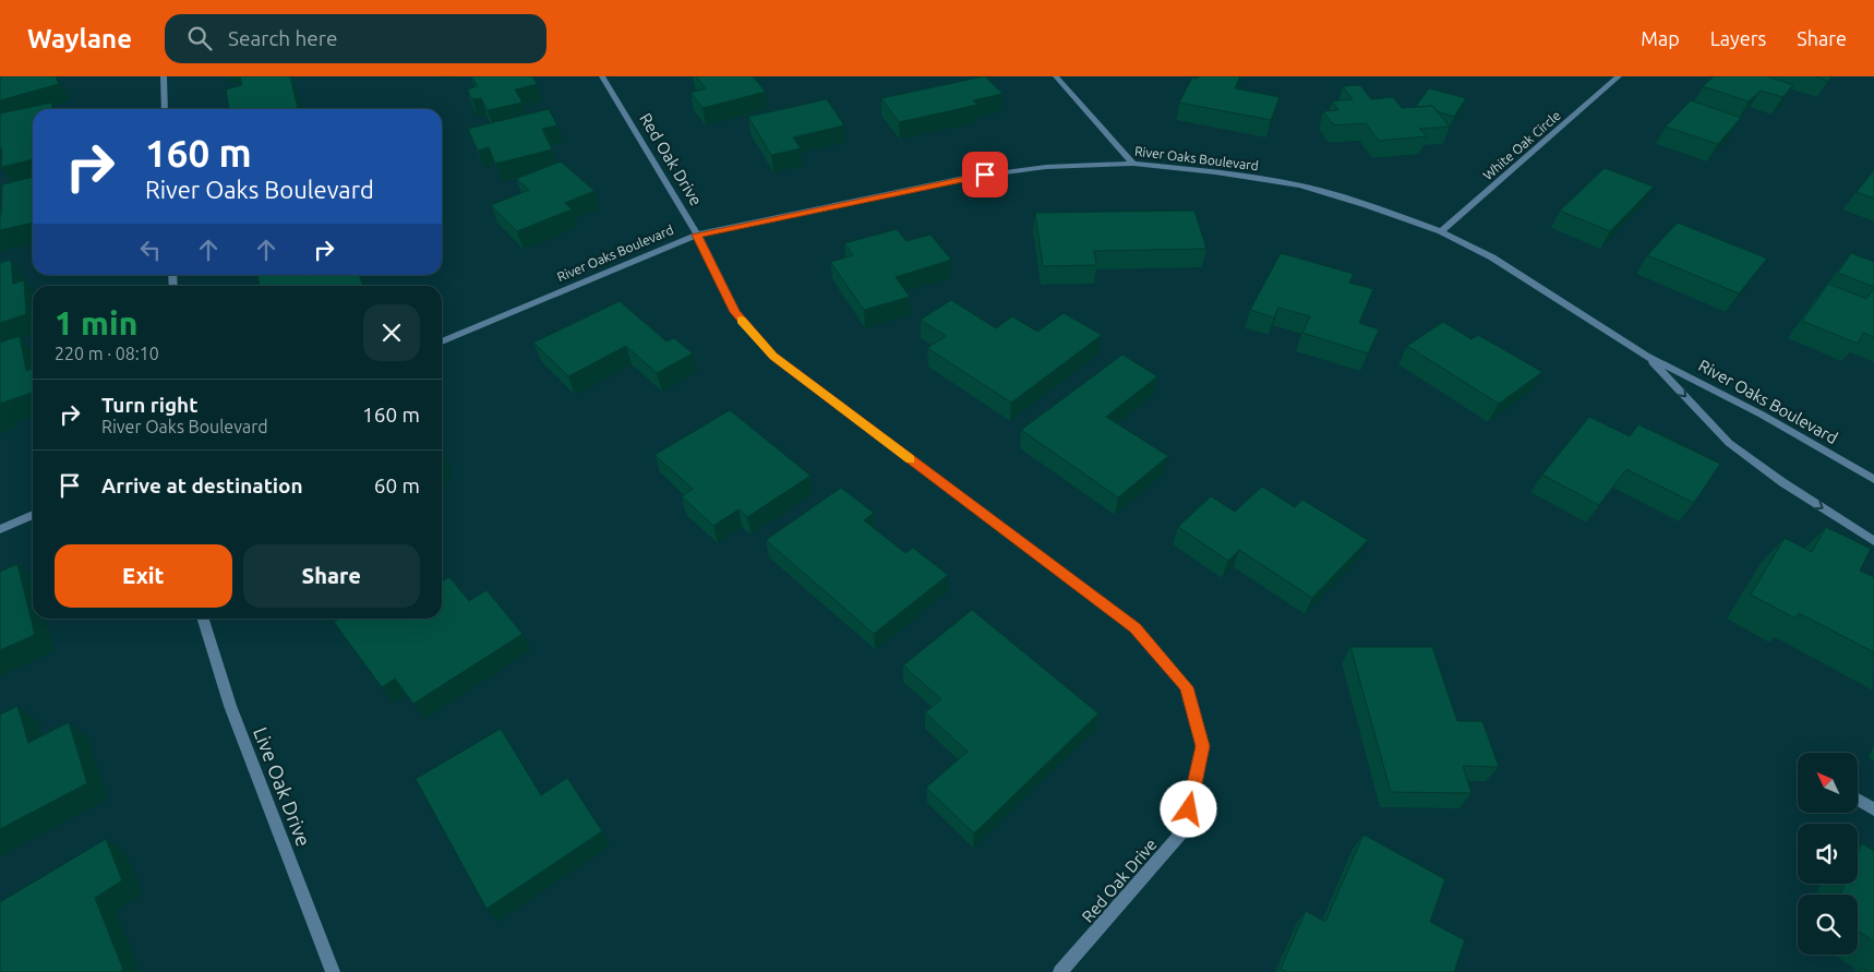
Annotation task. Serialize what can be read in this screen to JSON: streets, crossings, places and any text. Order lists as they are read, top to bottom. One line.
{"streets":{"street":["White Oak Circle","River Oaks Boulevard","Red Oak Drive","Live Oak Drive"]},"crossings":[["White Oak Circle","River Oaks Boulevard"],["River Oaks Boulevard","Red Oak Drive"]],"north":"top left","page":{"header":"Waylane","search":"Search here","nav":["Map","Layers","Share"],"turn":["160 m","River Oaks Boulevard"],"heading":["1 min","220 m · 08:10"],"list":[{"name":"Turn right","note":"River Oaks Boulevard","value":"160 m"},{"name":"Arrive at destination","value":"60 m"}],"buttons":["Exit","Share"]}}
